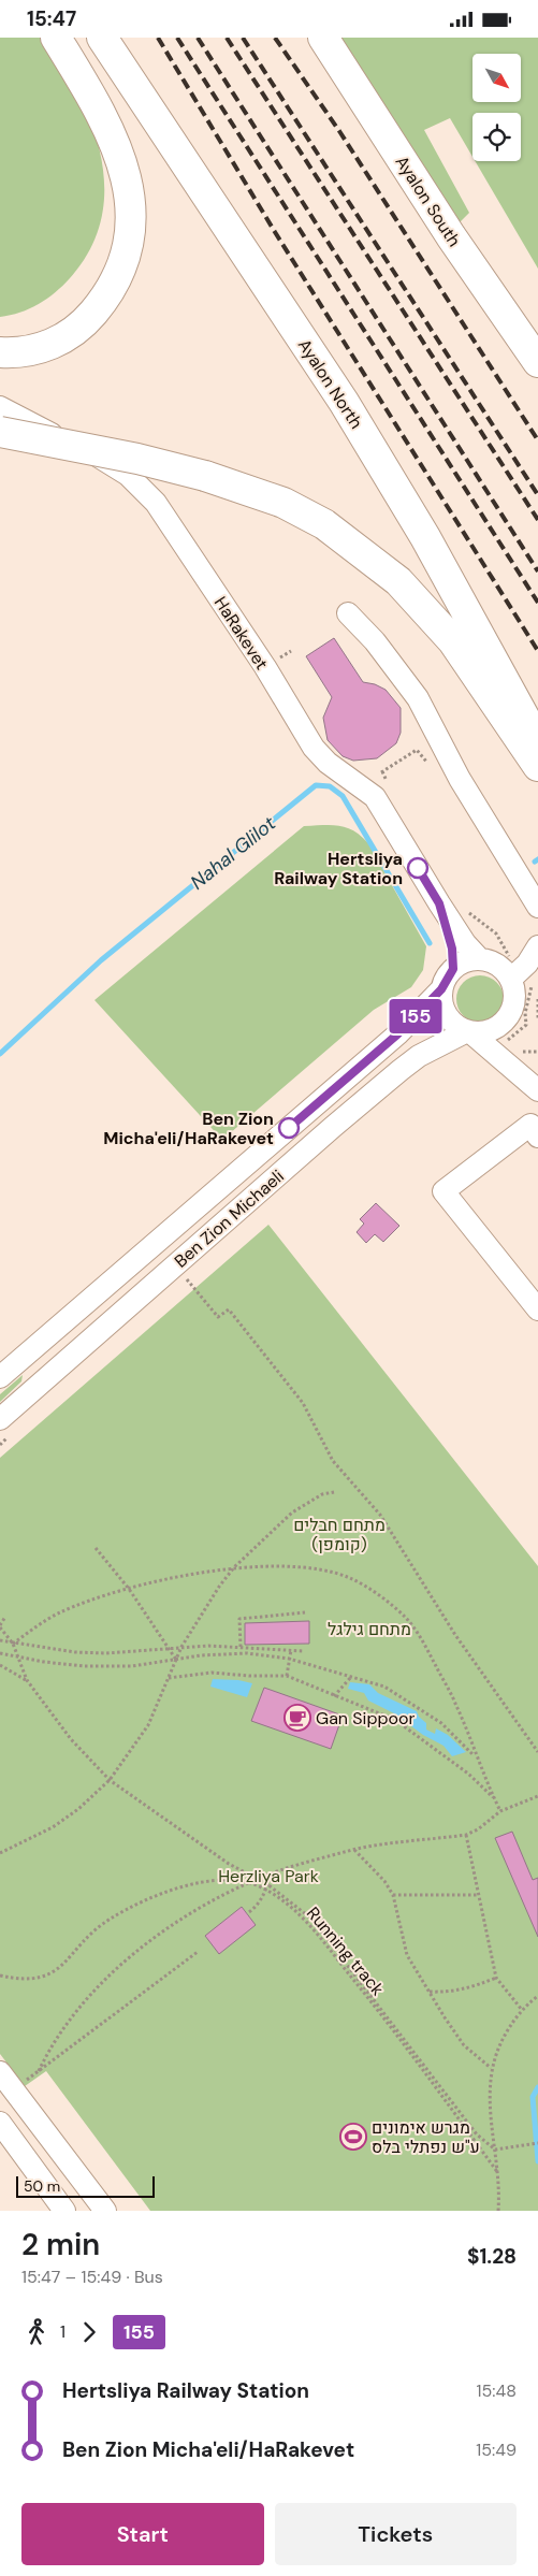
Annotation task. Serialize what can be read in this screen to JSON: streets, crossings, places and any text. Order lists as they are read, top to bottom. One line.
{"streets":{"highway":["Ayalon South","Ayalon North"],"street":["HaRakevet","Ben Zion Michaeli"],"path":["Running track"]},"crossings":[["HaRakevet","Ben Zion Michaeli"]],"water":["Nahal Glilot"],"parks":["מתחם חבלים (קומפן)","מתחם גילגל","Herzliya Park"],"places":{"other":["Hertsliya Railway Station","Ben Zion Micha'eli/HaRakevet"],"cafe":["Gan Sippoor"],"sports":["מגרש אימונים ע\"ש נפתלי בלס"]},"lines":["bus line 155"],"scale_bar":"50 m","north":"bottom right","page":{"status":"15:47","on_map":"155","scale":"50 m","heading":["2 min","15:47 – 15:49 · Bus","$1.28"],"legs":["1","155"],"list":[{"name":"Hertsliya Railway Station","value":"15:48"},{"name":"Ben Zion Micha'eli/HaRakevet","value":"15:49"}],"buttons":["Start","Tickets"]}}
